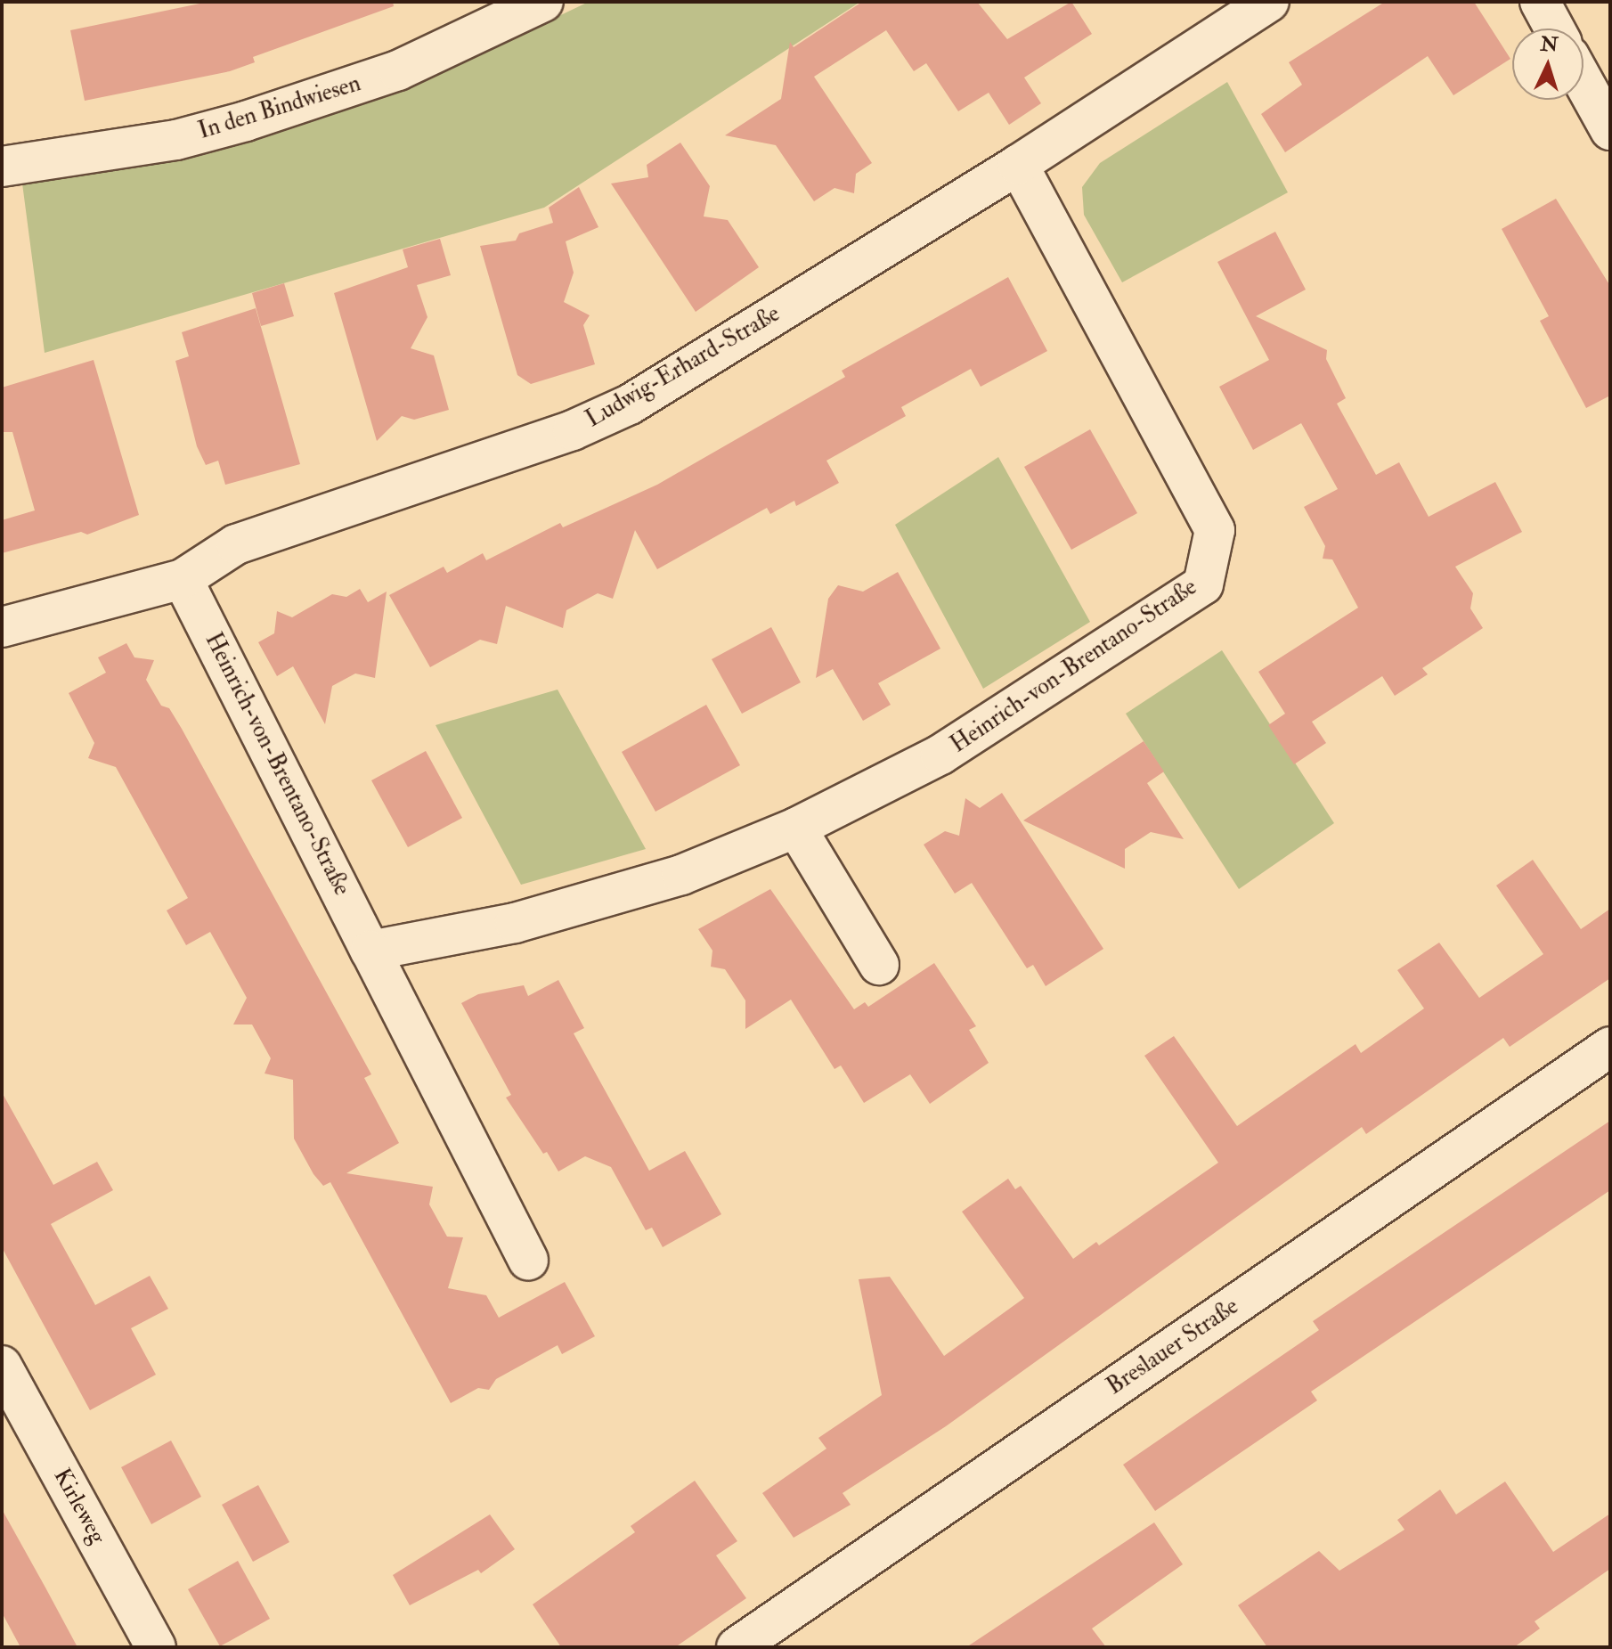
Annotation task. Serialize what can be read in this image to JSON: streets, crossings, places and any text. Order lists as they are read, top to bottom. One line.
{"streets":{"street":["In den Bindwiesen","Ludwig-Erhard-Straße","Heinrich-von-Brentano-Straße","Breslauer Straße","Kirleweg"]},"crossings":[["Ludwig-Erhard-Straße","Heinrich-von-Brentano-Straße"]],"north":"top"}
